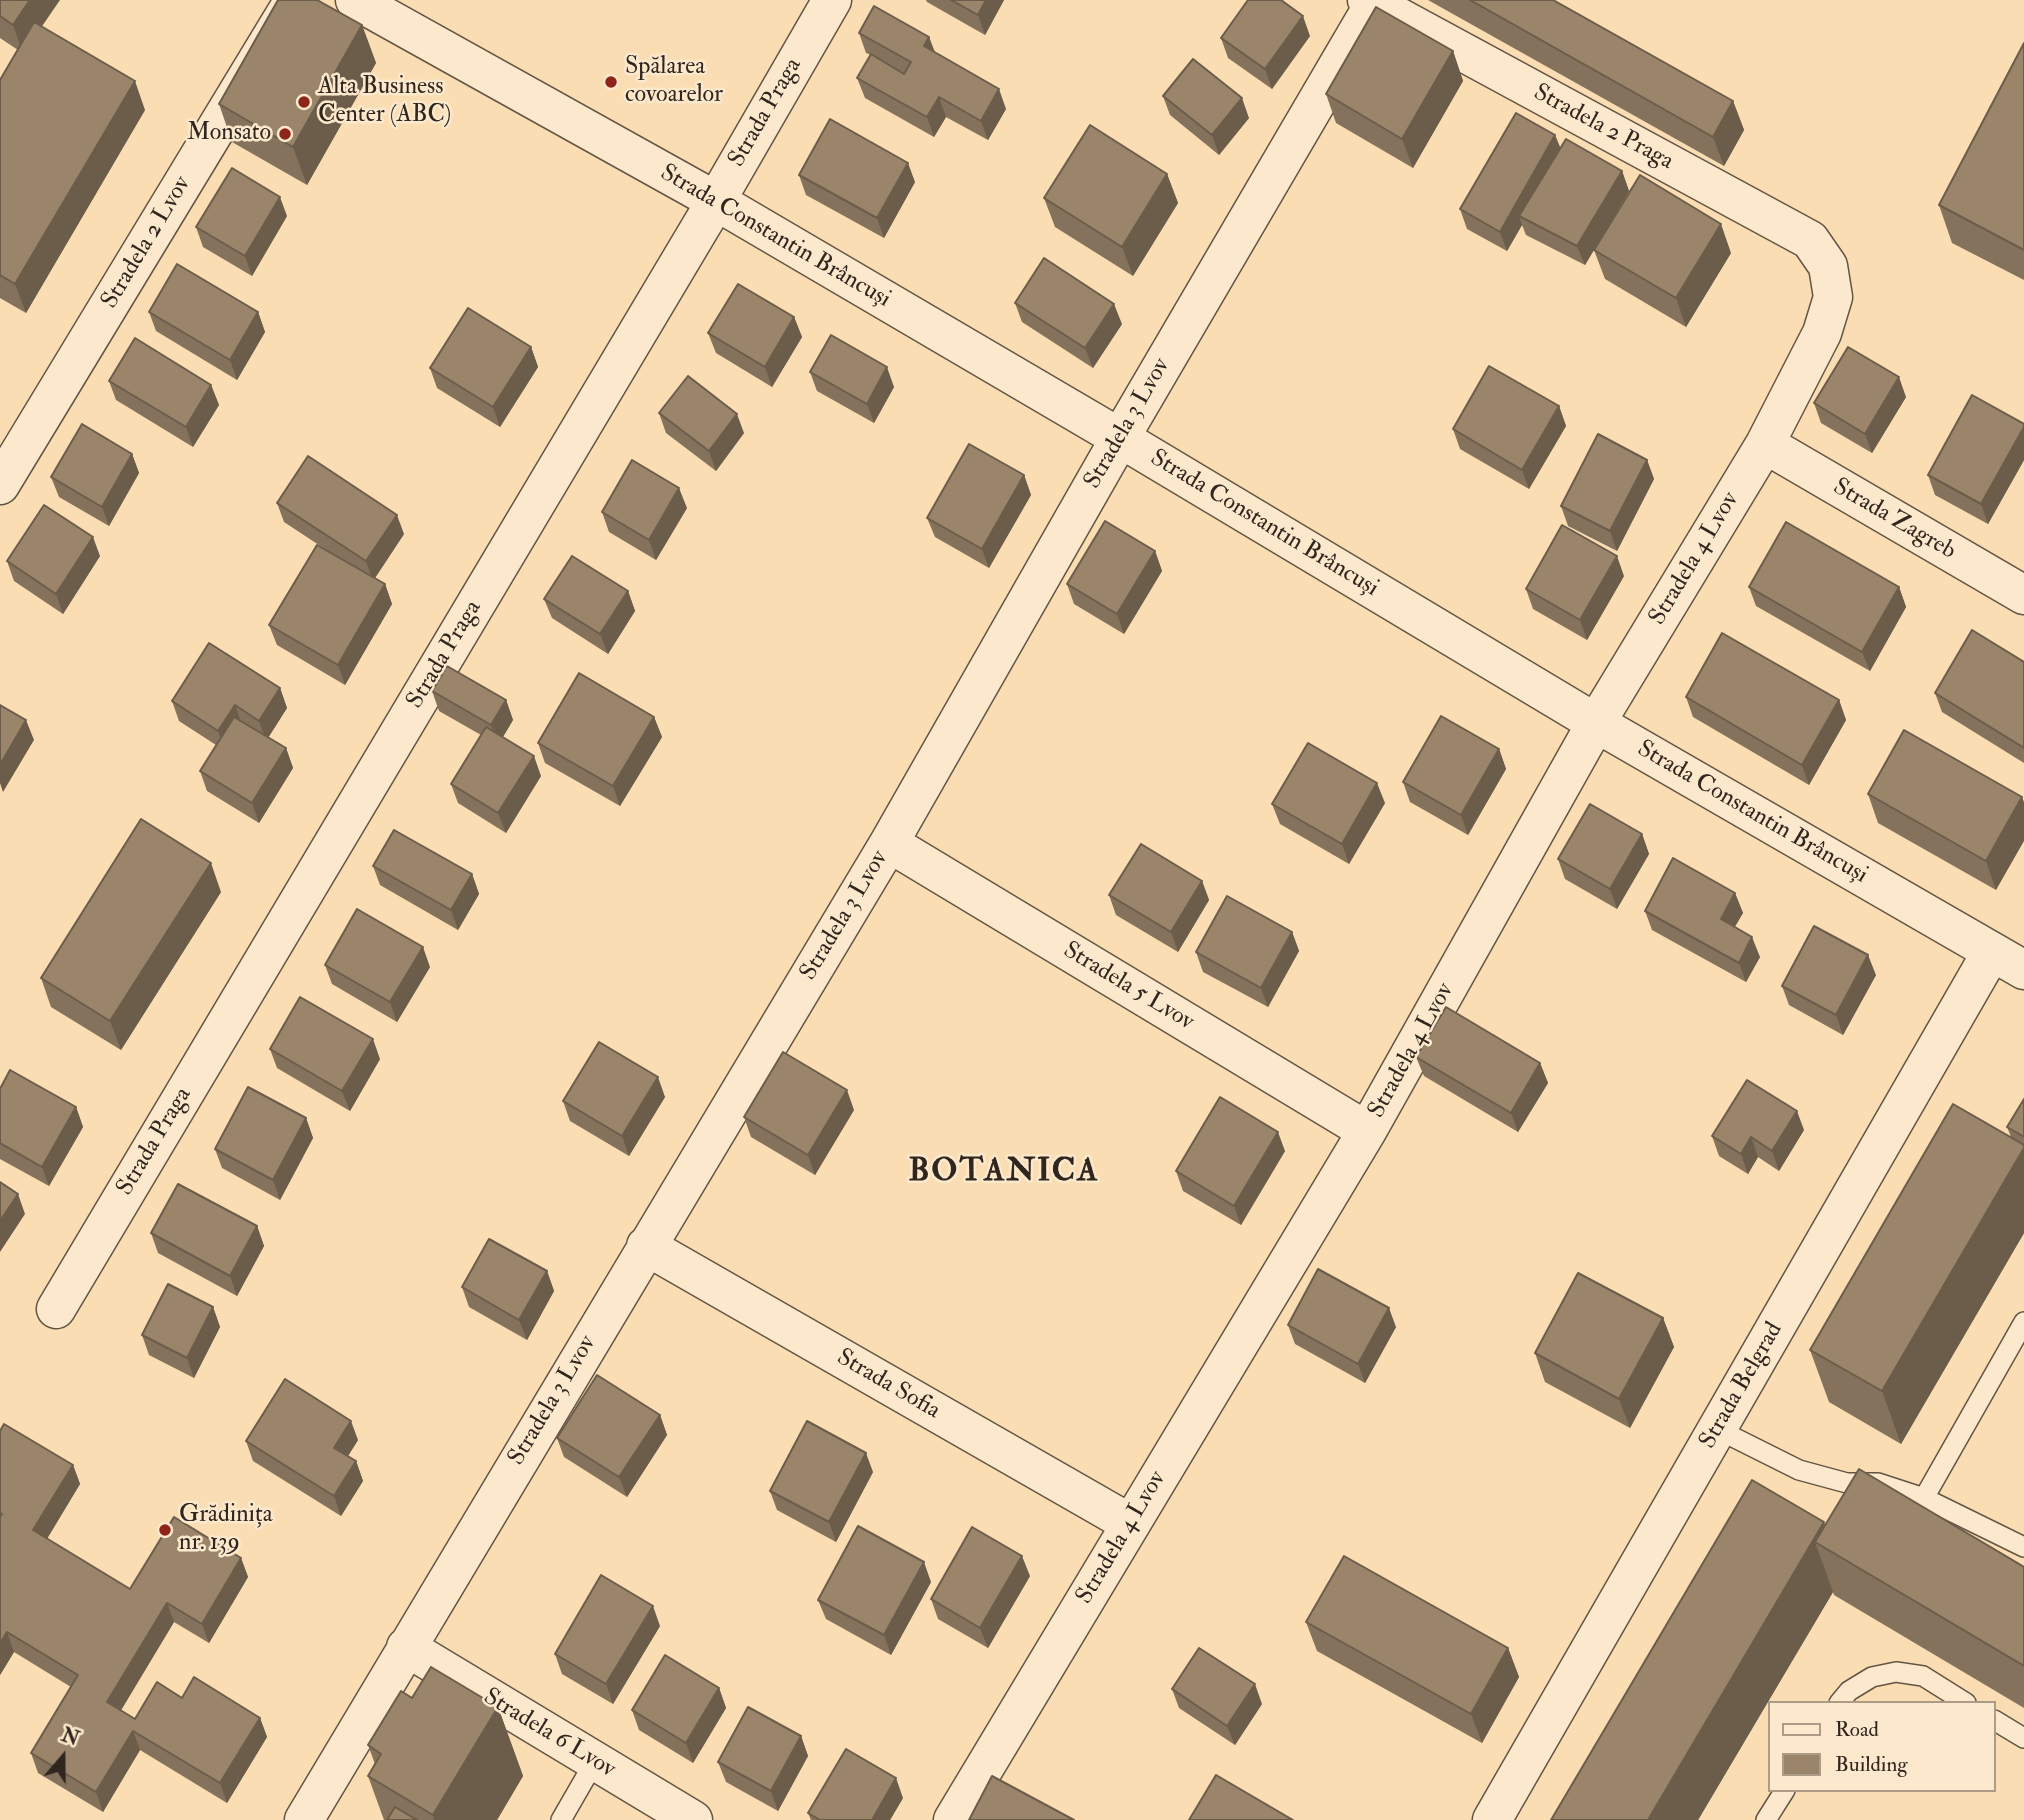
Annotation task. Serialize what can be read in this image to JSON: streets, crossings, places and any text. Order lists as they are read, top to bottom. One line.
{"streets":{"street":["Strada Praga","Stradela 2 Praga","Strada Constantin Brâncuși","Stradela 2 Lvov","Stradela 3 Lvov","Strada Zagreb","Stradela 4 Lvov","Stradela 5 Lvov","Strada Sofia","Strada Belgrad","Stradela 6 Lvov"]},"crossings":[["Strada Praga","Strada Constantin Brâncuși"],["Stradela 2 Praga","Stradela 3 Lvov"],["Stradela 2 Praga","Stradela 4 Lvov"],["Strada Constantin Brâncuși","Stradela 3 Lvov"],["Strada Constantin Brâncuși","Stradela 4 Lvov"],["Strada Constantin Brâncuși","Strada Belgrad"],["Stradela 3 Lvov","Stradela 5 Lvov"],["Stradela 3 Lvov","Strada Sofia"],["Stradela 3 Lvov","Stradela 6 Lvov"],["Strada Zagreb","Stradela 4 Lvov"],["Stradela 4 Lvov","Stradela 5 Lvov"],["Stradela 4 Lvov","Strada Sofia"]],"districts":["BOTANICA"],"places":["Spălarea covoarelor","Alta Business Center (ABC)","Monsato","Grădinița nr. 139"],"legend":["Road","Building"],"north":"top"}
